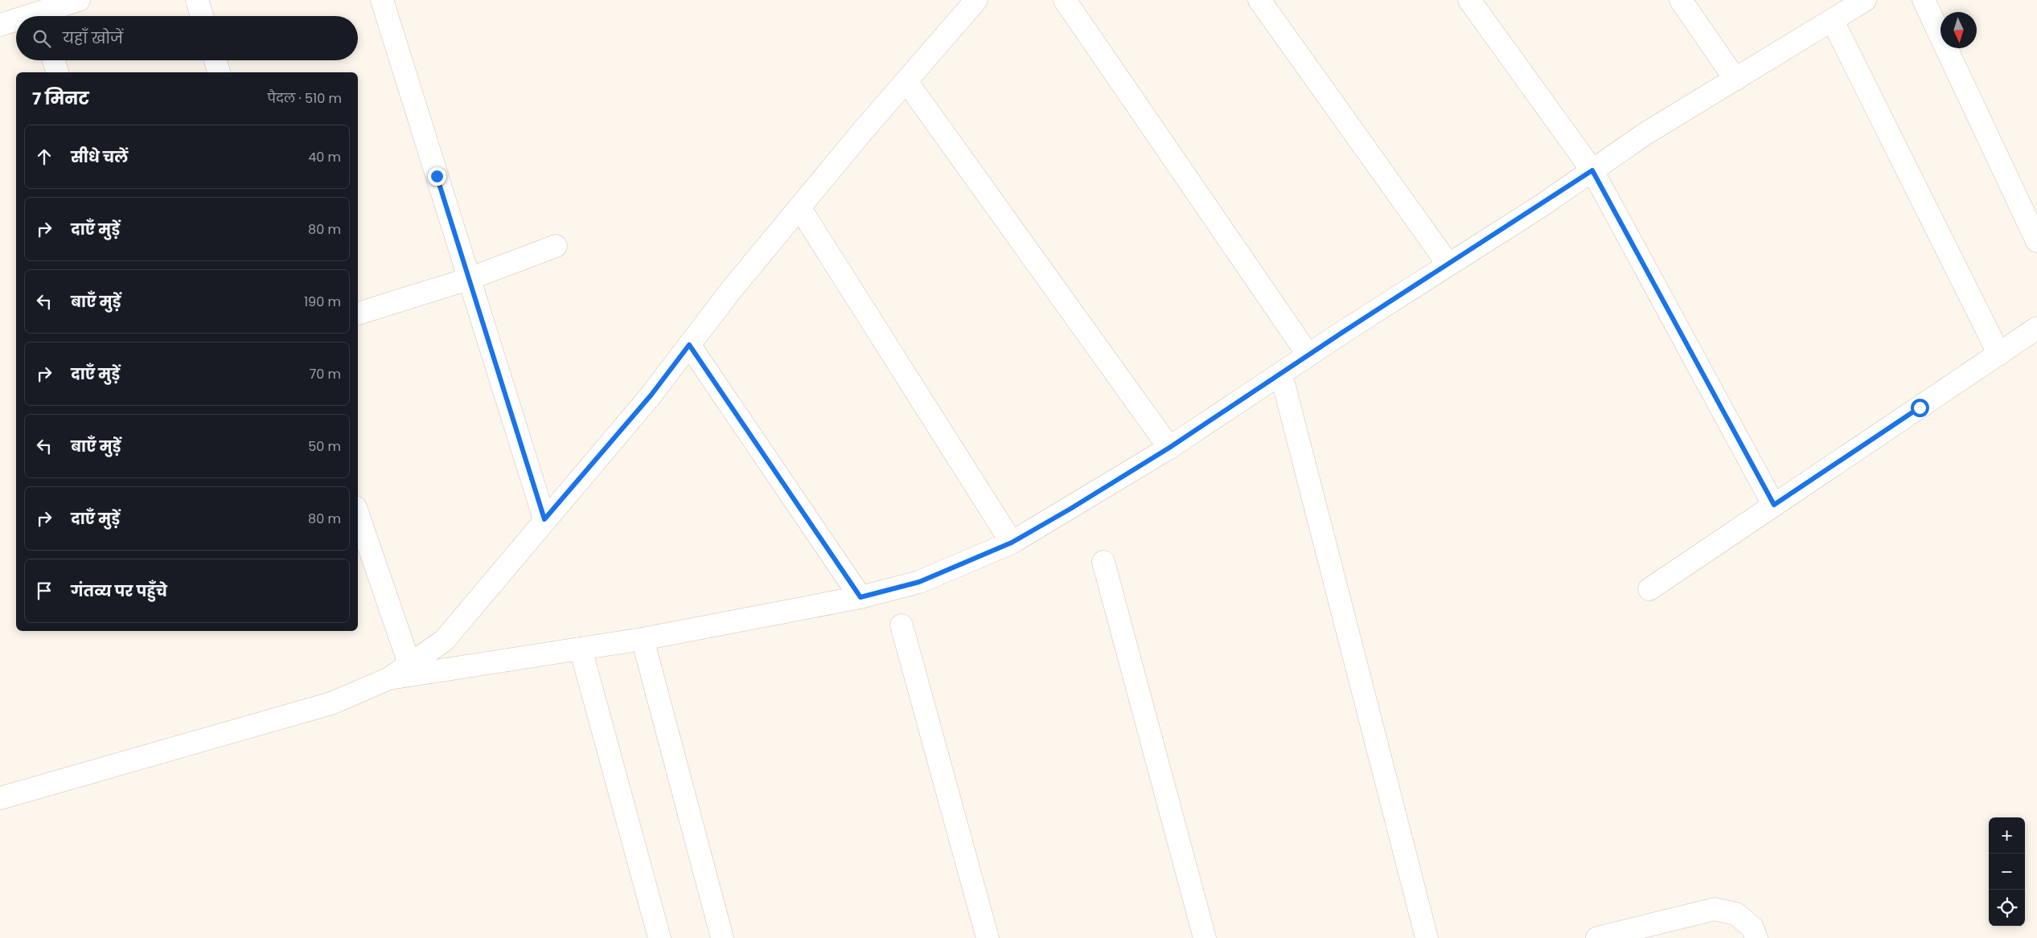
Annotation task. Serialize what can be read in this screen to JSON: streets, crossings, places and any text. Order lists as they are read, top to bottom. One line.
{"north":"bottom","page":{"search":"यहाँ खोजें","heading":["7 मिनट","पैदल · 510 m"],"list":[["सीधे चलें","40 m"],["दाएँ मुड़ें","80 m"],["बाएँ मुड़ें","190 m"],["दाएँ मुड़ें","70 m"],["बाएँ मुड़ें","50 m"],["दाएँ मुड़ें","80 m"],"गंतव्य पर पहुँचे"],"map_buttons":["+","−"]}}
